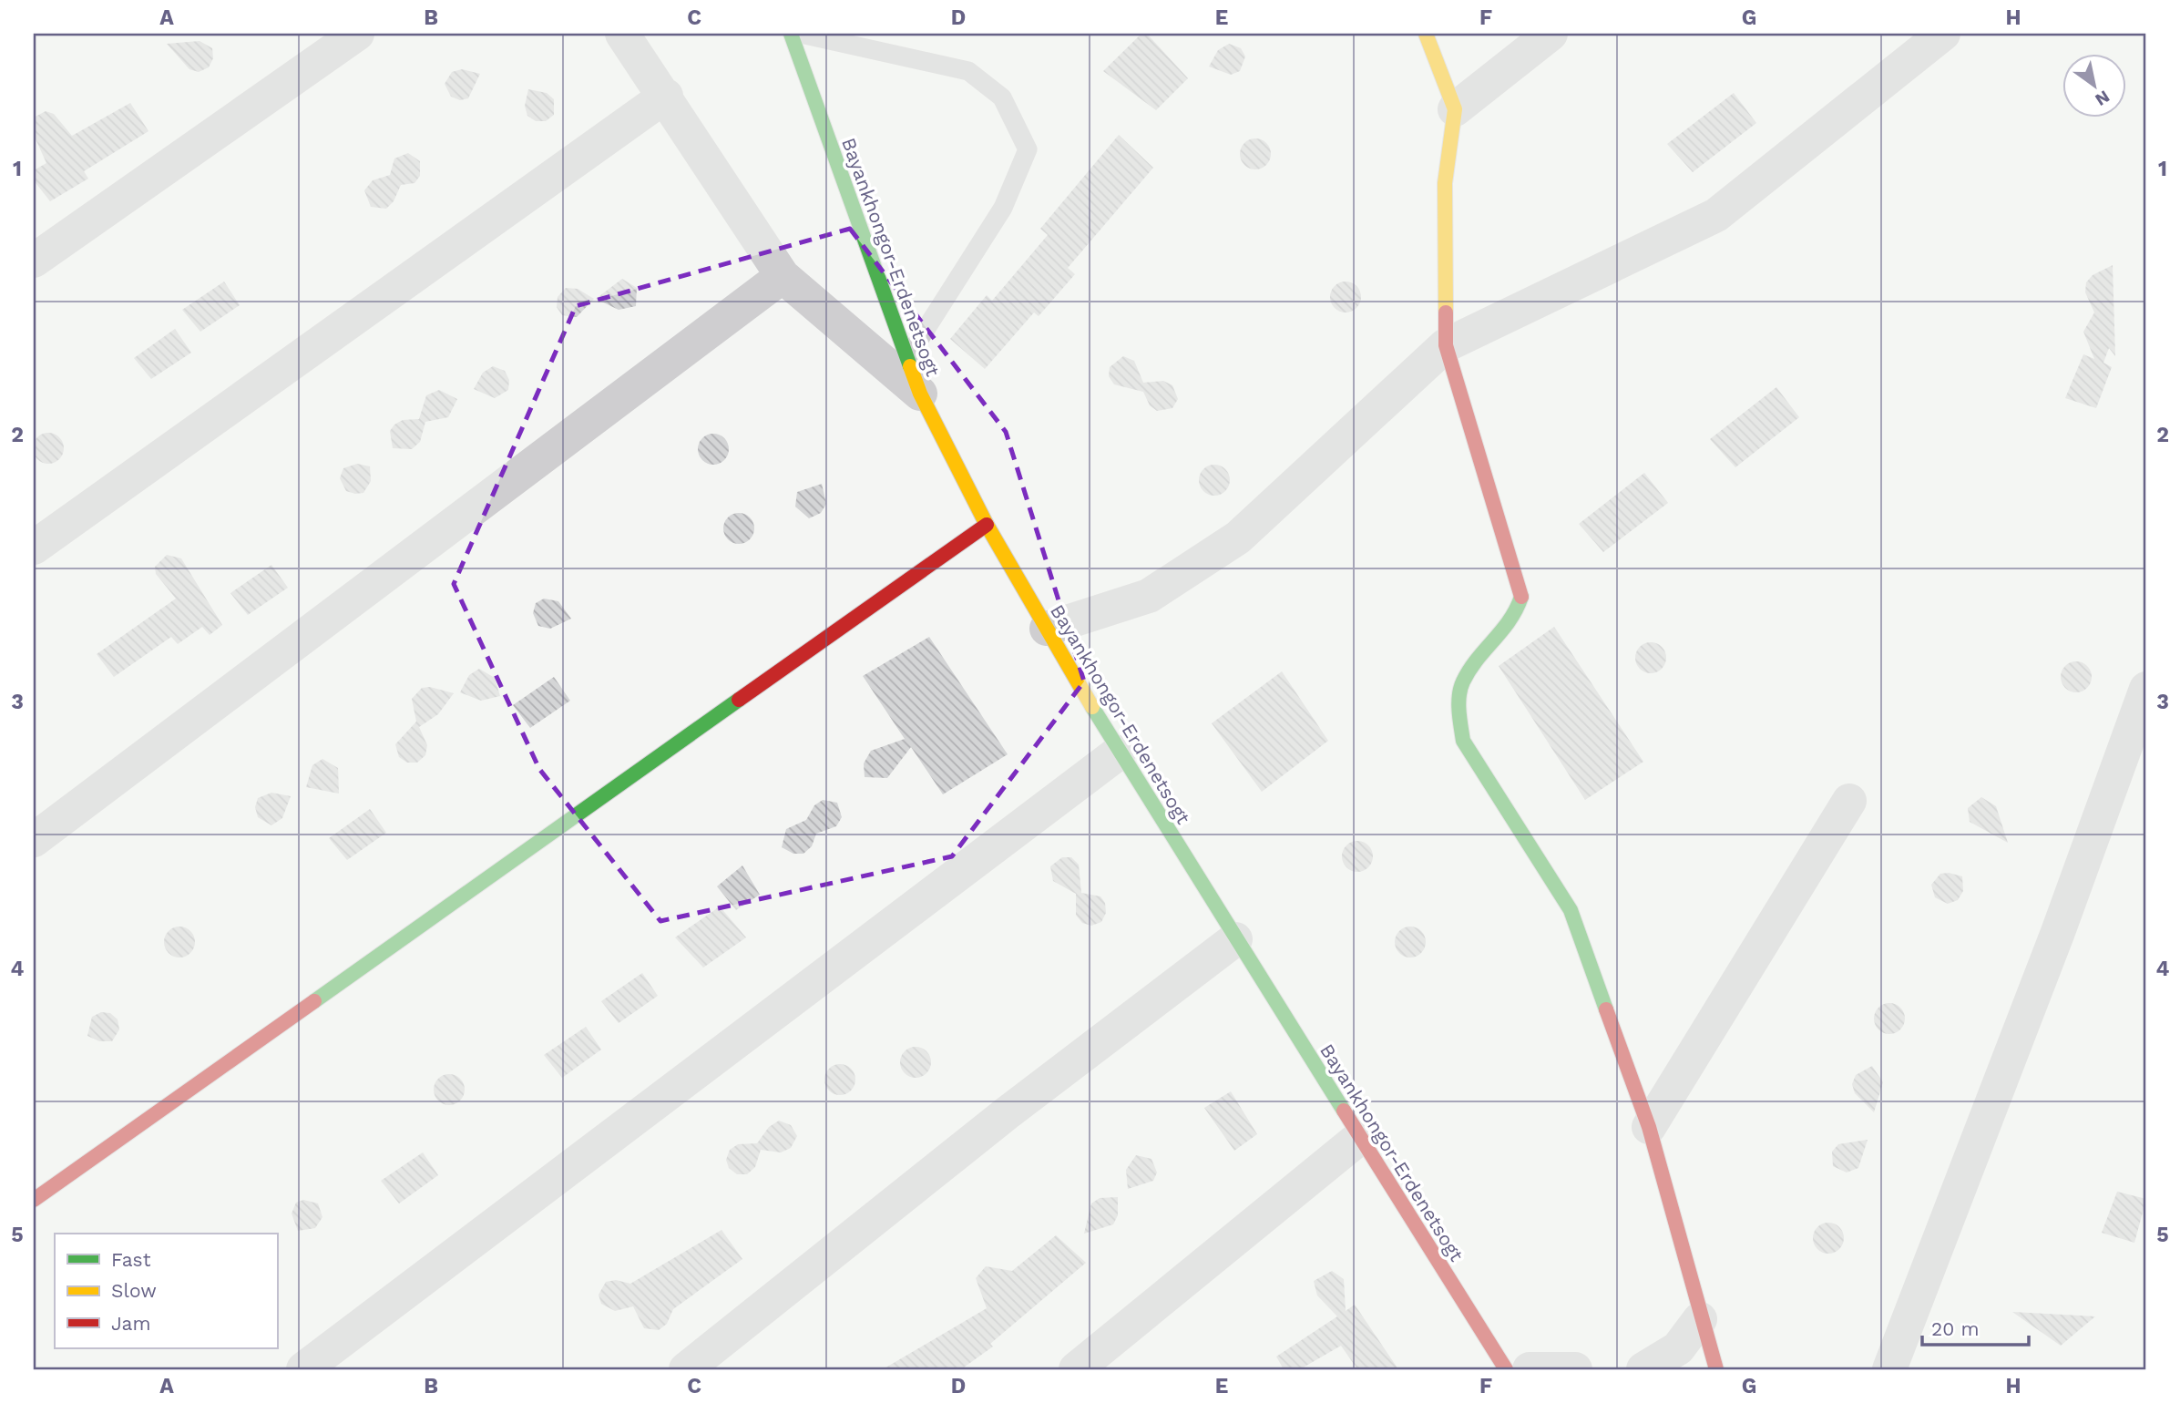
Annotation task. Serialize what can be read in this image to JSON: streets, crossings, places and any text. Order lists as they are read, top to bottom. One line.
{"streets":{"street":["Bayankhongor-Erdenetsogt"]},"legend":["Fast","Slow","Jam"],"scale_bar":"20 m","north":"bottom right","grid":{"columns":["A","B","C","D","E","F","G","H"],"rows":["1","2","3","4","5"]}}
